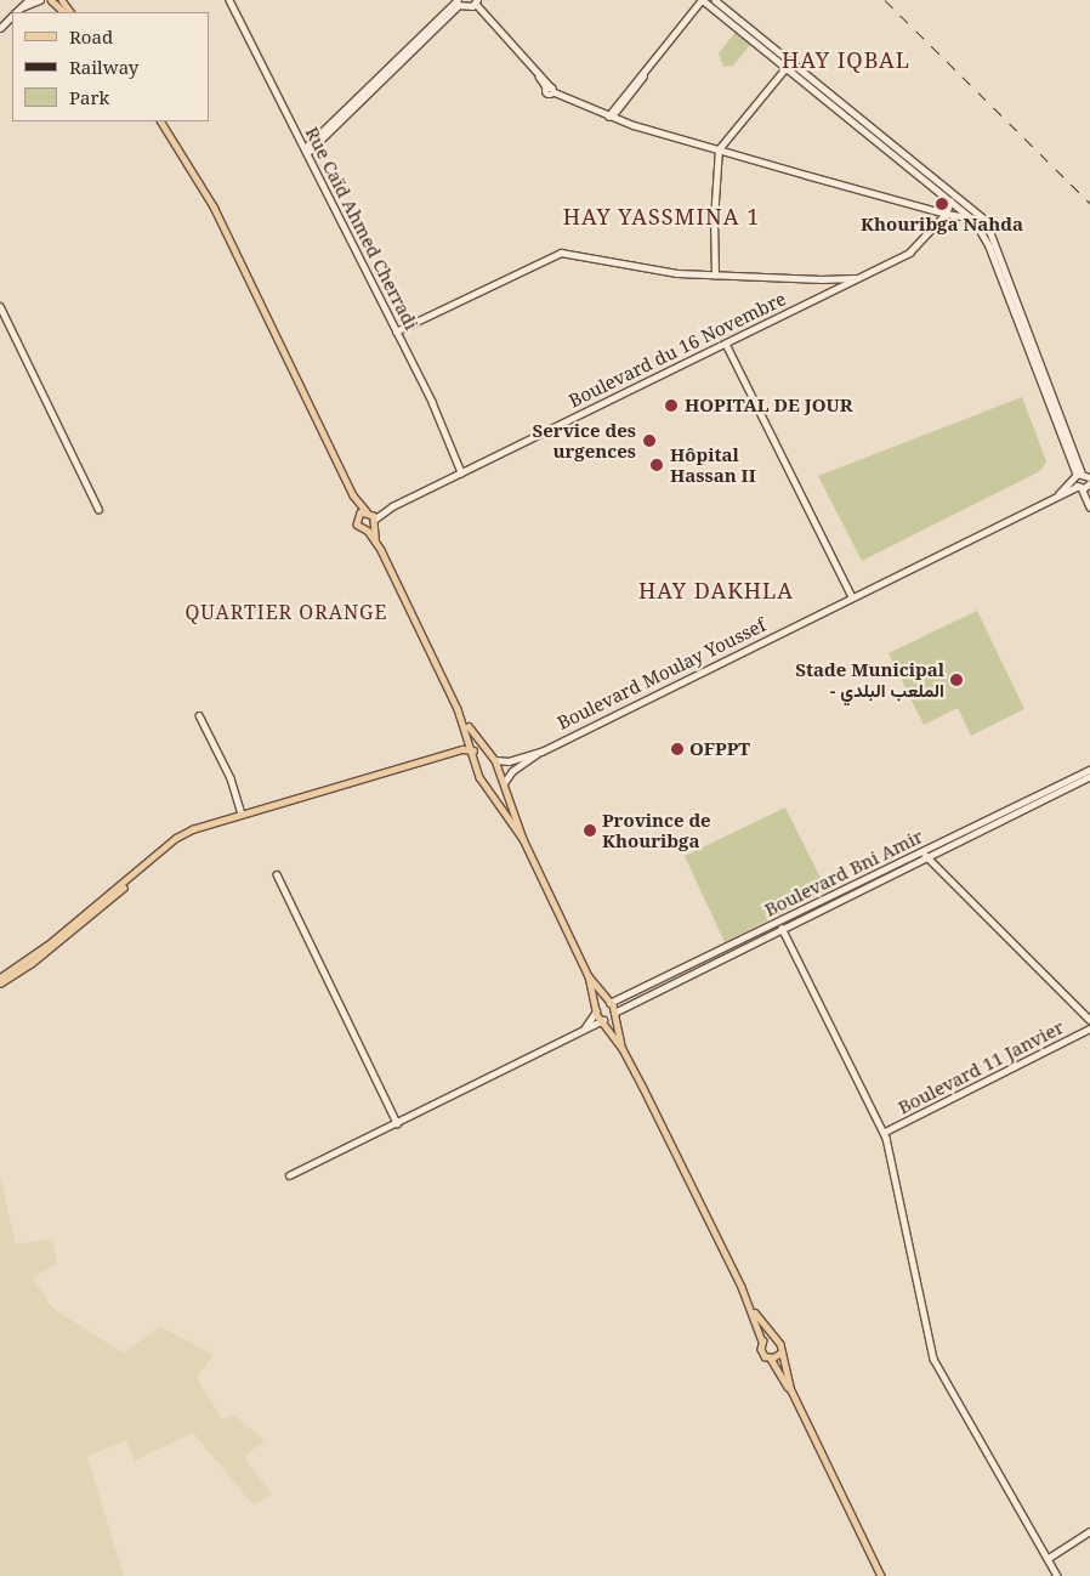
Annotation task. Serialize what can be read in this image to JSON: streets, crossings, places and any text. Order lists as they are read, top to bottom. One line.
{"streets":{"street":["Rue Caïd Ahmed Cherradi","Boulevard du 16 Novembre","Boulevard Moulay Youssef","Boulevard Bni Amir","Boulevard 11 Janvier"]},"crossings":[["Rue Caïd Ahmed Cherradi","Boulevard du 16 Novembre"]],"districts":["HAY IQBAL","HAY YASSMINA 1","HAY DAKHLA","QUARTIER ORANGE"],"places":["Khouribga Nahda","HOPITAL DE JOUR","Service des urgences","Hôpital Hassan II","Stade Municipal - الملعب البلدي","OFPPT","Province de Khouribga"],"legend":["Road","Railway","Park"]}
